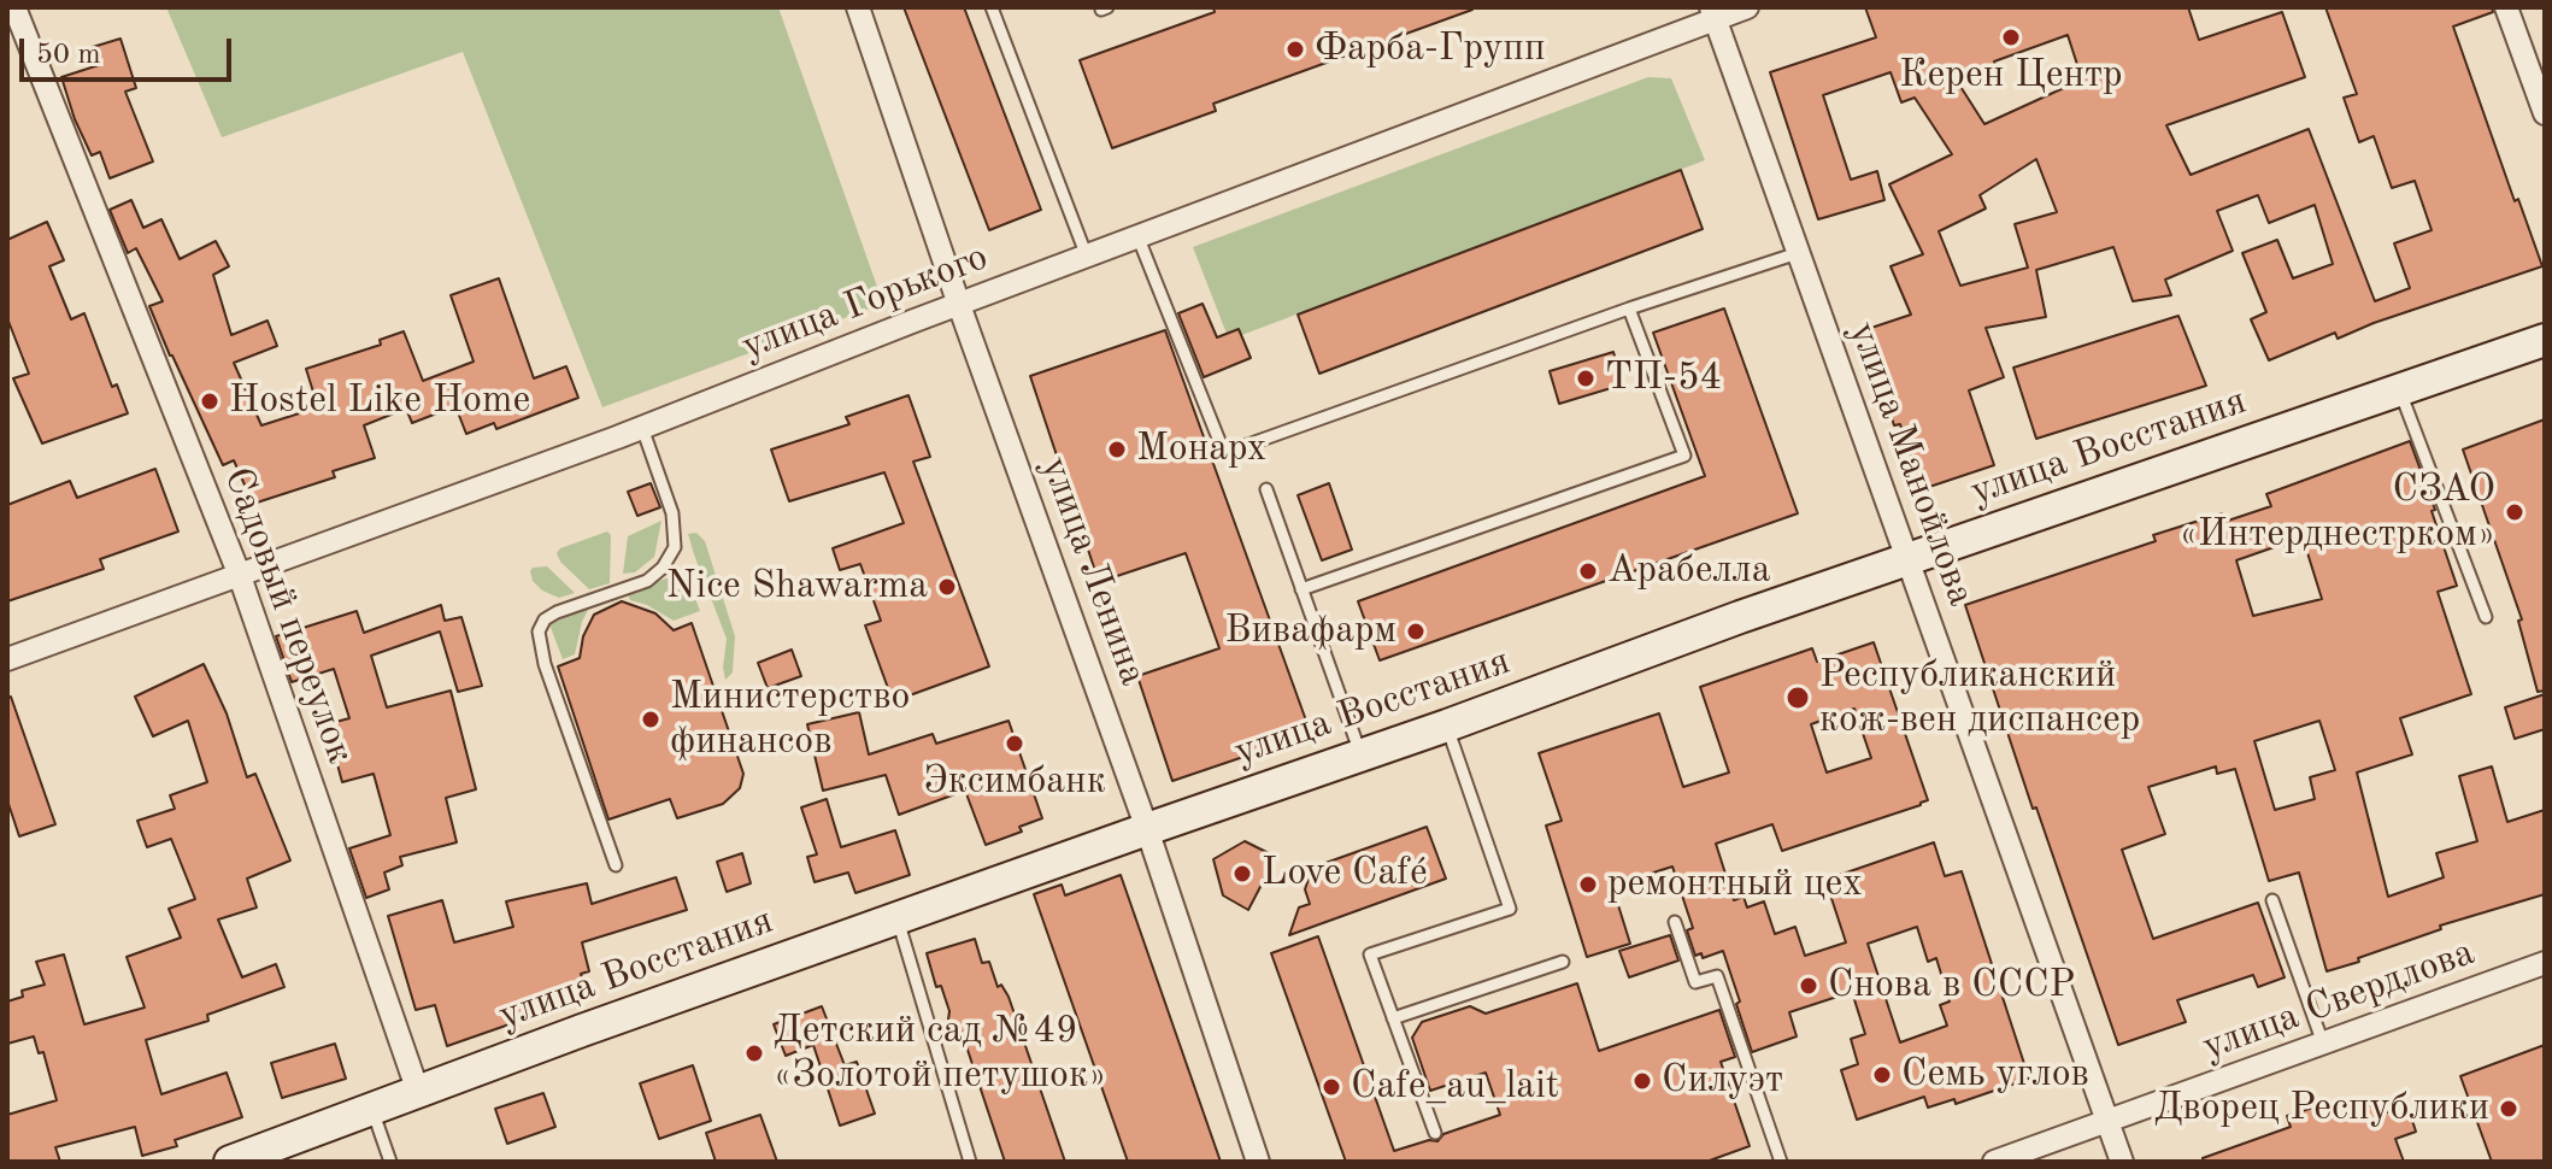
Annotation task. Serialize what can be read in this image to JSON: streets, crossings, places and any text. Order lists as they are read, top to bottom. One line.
{"streets":{"street":["улица Горького","улица Восстания","улица Манойлова","улица Ленина","Садовый переулок","улица Свердлова"]},"crossings":[["улица Горького","улица Манойлова"],["улица Горького","улица Ленина"],["улица Горького","Садовый переулок"],["улица Восстания","улица Манойлова"],["улица Восстания","улица Ленина"],["улица Восстания","Садовый переулок"],["улица Манойлова","улица Свердлова"]],"places":["Керен Центр","Фарба-Групп","ТП-54","Hostel Like Home","Монарх","СЗАО «Интерднестрком»","Арабелла","Nice Shawarma","Вивафарм","Республиканский кож-вен диспансер","Министерство финансов","Эксимбанк","Love Сafé","ремонтный цех","Снова в СССР","Детский сад №49 «Золотой петушок»","Семь углов","Силуэт","Cafe_au_lait","Дворец Республики"],"scale_bar":"50 m"}
